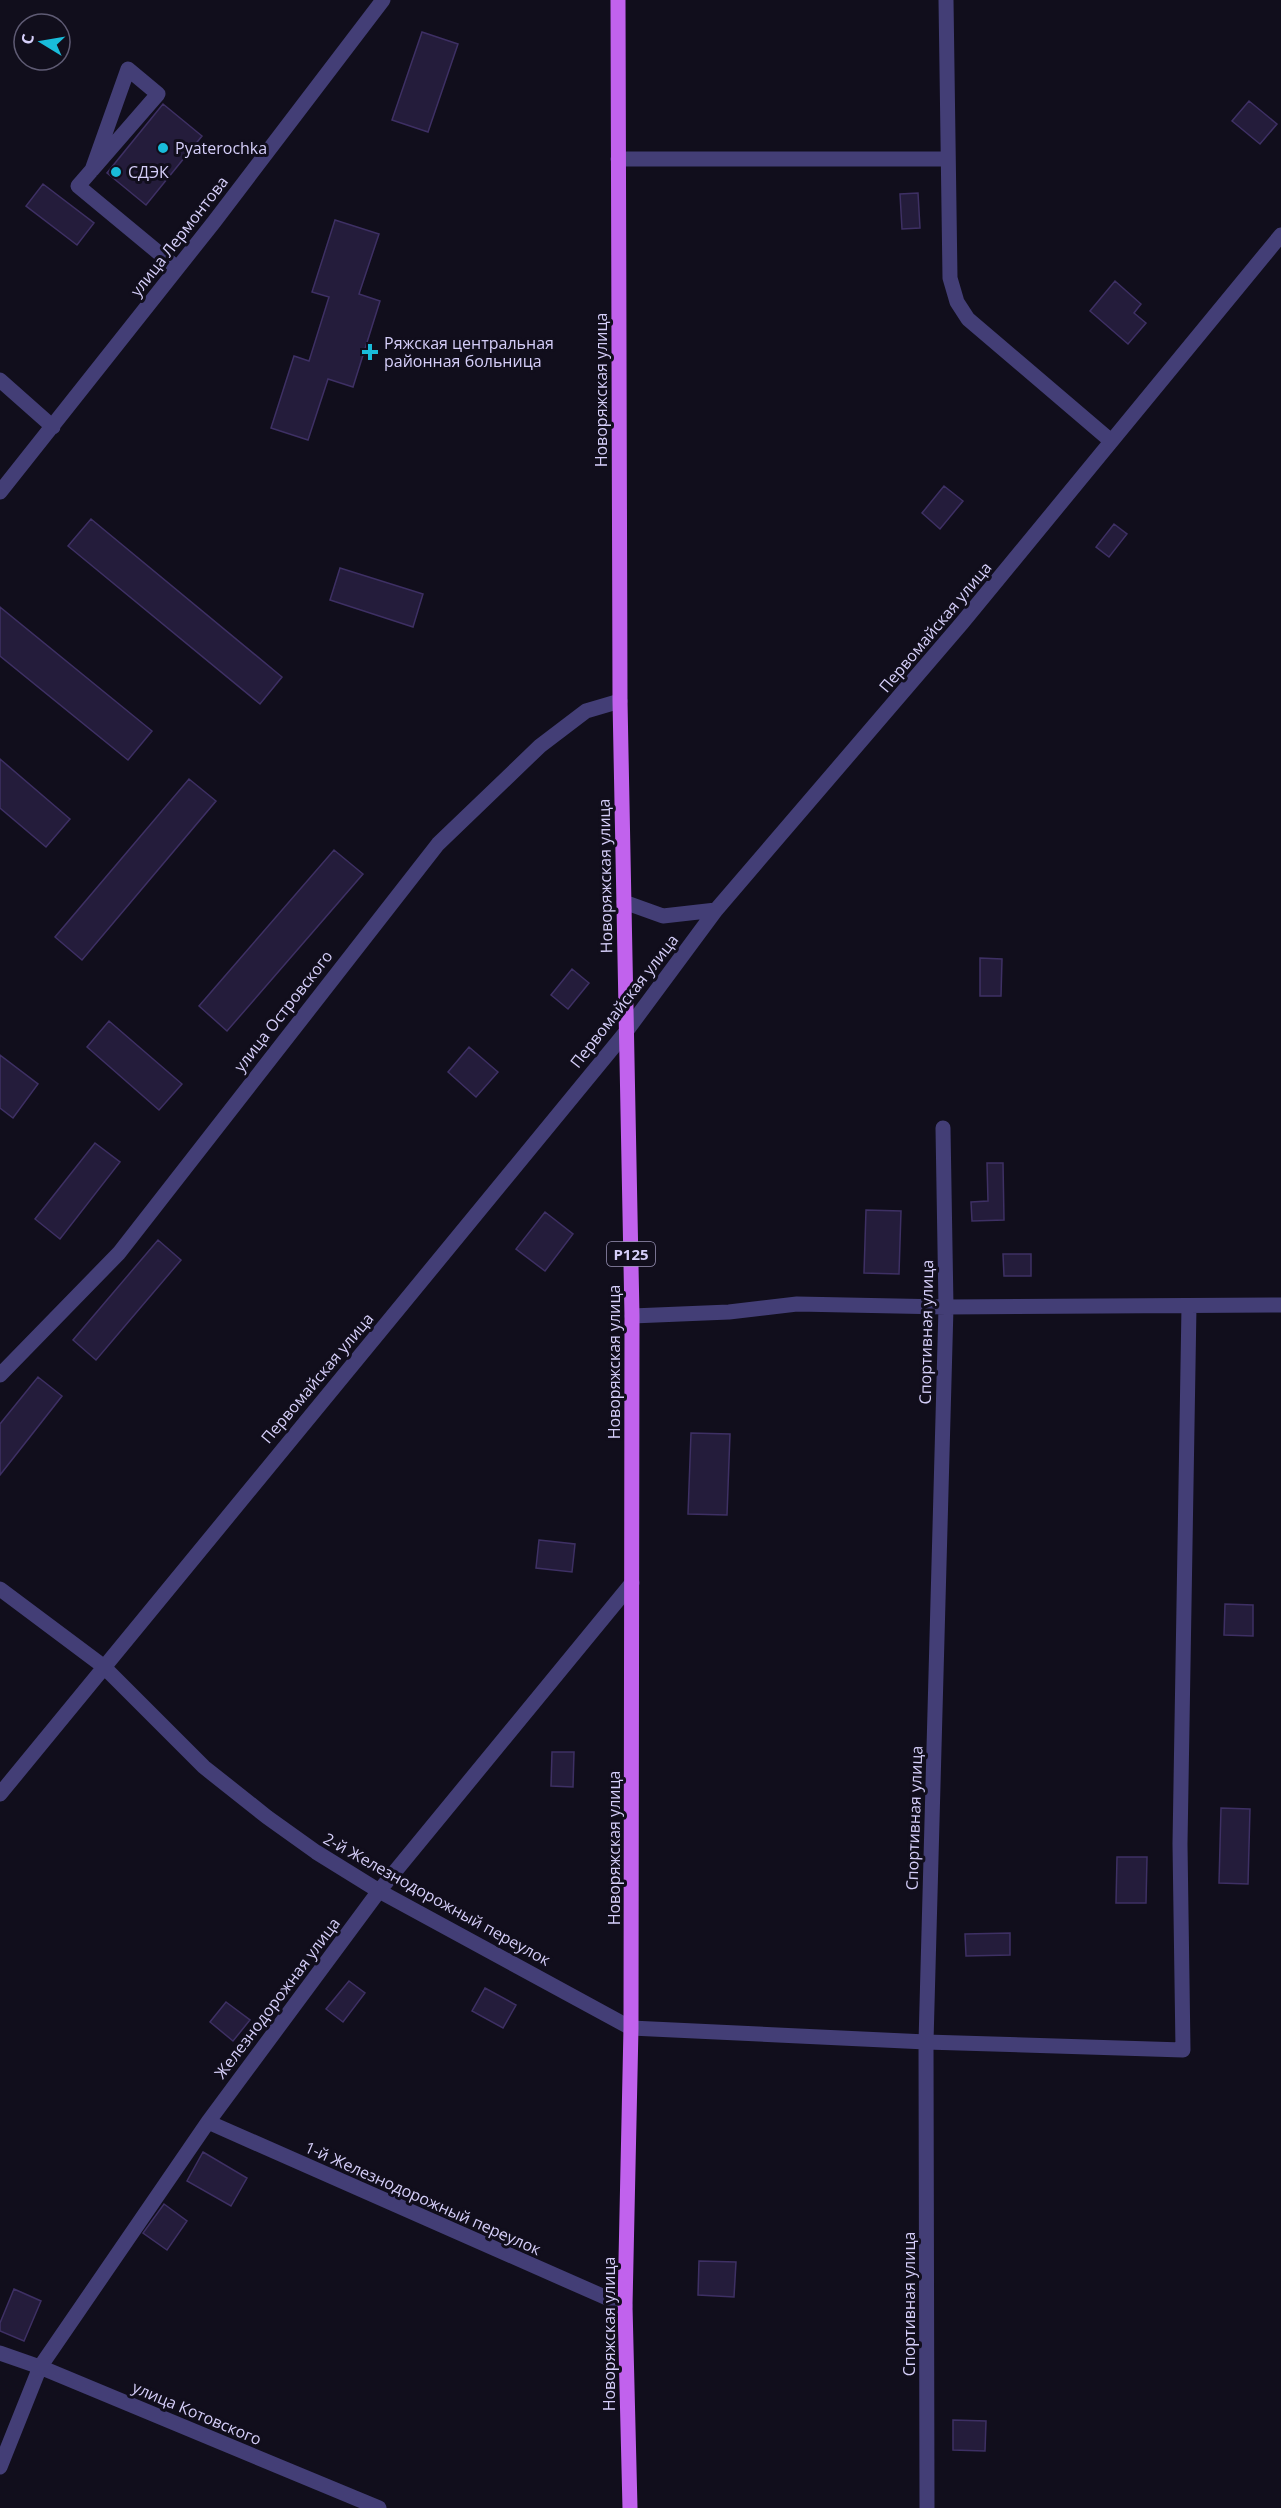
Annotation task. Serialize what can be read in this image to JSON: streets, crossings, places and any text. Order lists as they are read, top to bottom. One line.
{"streets":{"main road":["Новоряжская улица","Р125"],"street":["улица Лермонтова","Первомайская улица","улица Островского","Спортивная улица","2-й Железнодорожный переулок","Железнодорожная улица","1-й Железнодорожный переулок","улица Котовского"]},"crossings":[["Новоряжская улица","Первомайская улица"],["Новоряжская улица","улица Островского"],["Новоряжская улица","2-й Железнодорожный переулок"],["Новоряжская улица","Железнодорожная улица"],["Новоряжская улица","1-й Железнодорожный переулок"],["Первомайская улица","2-й Железнодорожный переулок"],["2-й Железнодорожный переулок","Железнодорожная улица"],["Железнодорожная улица","1-й Железнодорожный переулок"],["Железнодорожная улица","улица Котовского"]],"places":{"other":["Pyaterochka","СДЭК"],"health":["Ряжская центральная районная больница"]},"north":"left"}
